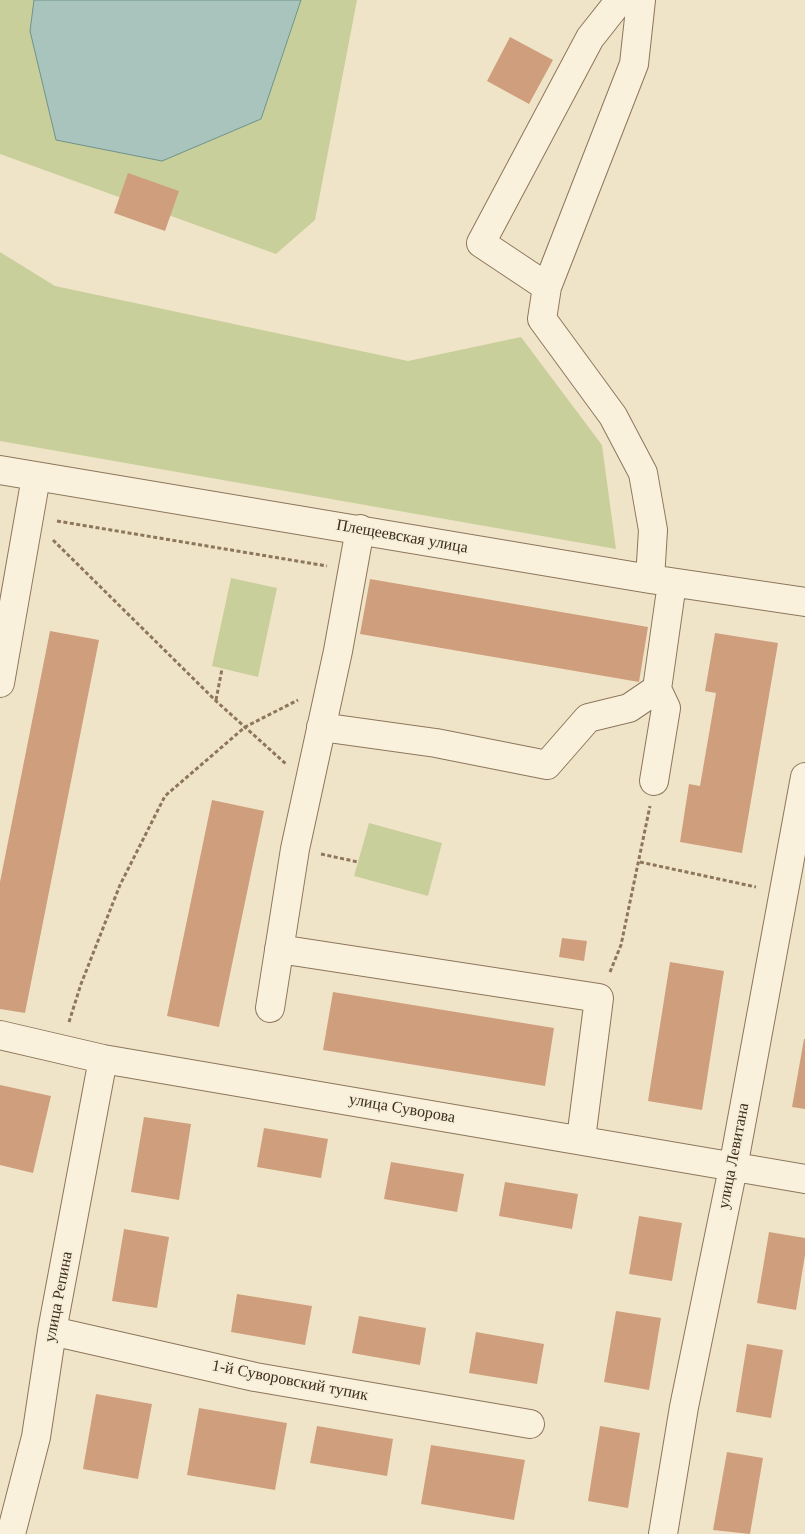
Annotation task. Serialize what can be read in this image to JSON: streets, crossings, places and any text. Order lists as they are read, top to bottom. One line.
{"streets":{"street":["Плещеевская улица","улица Суворова","улица Левитана","улица Репина","1-й Суворовский тупик"]},"crossings":[["улица Суворова","улица Левитана"],["улица Суворова","улица Репина"],["улица Репина","1-й Суворовский тупик"]]}
